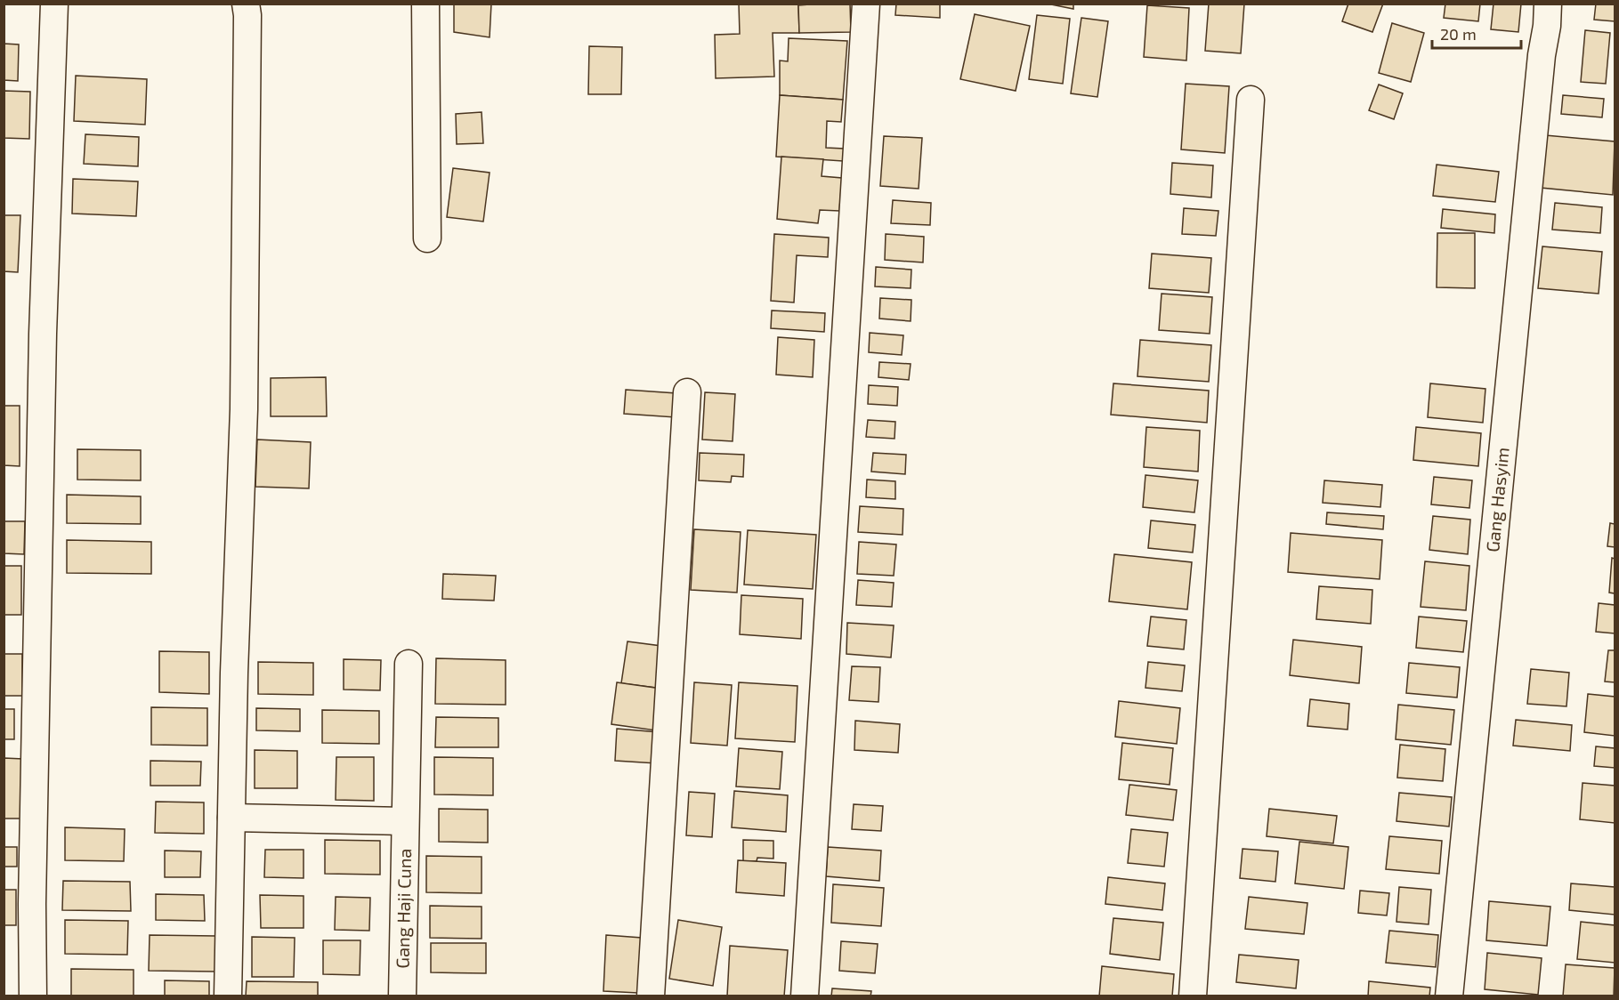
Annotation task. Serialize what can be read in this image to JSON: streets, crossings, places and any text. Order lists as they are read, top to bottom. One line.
{"streets":{"street":["Gang Hasyim","Gang Haji Cuna"]},"scale_bar":"20 m"}
